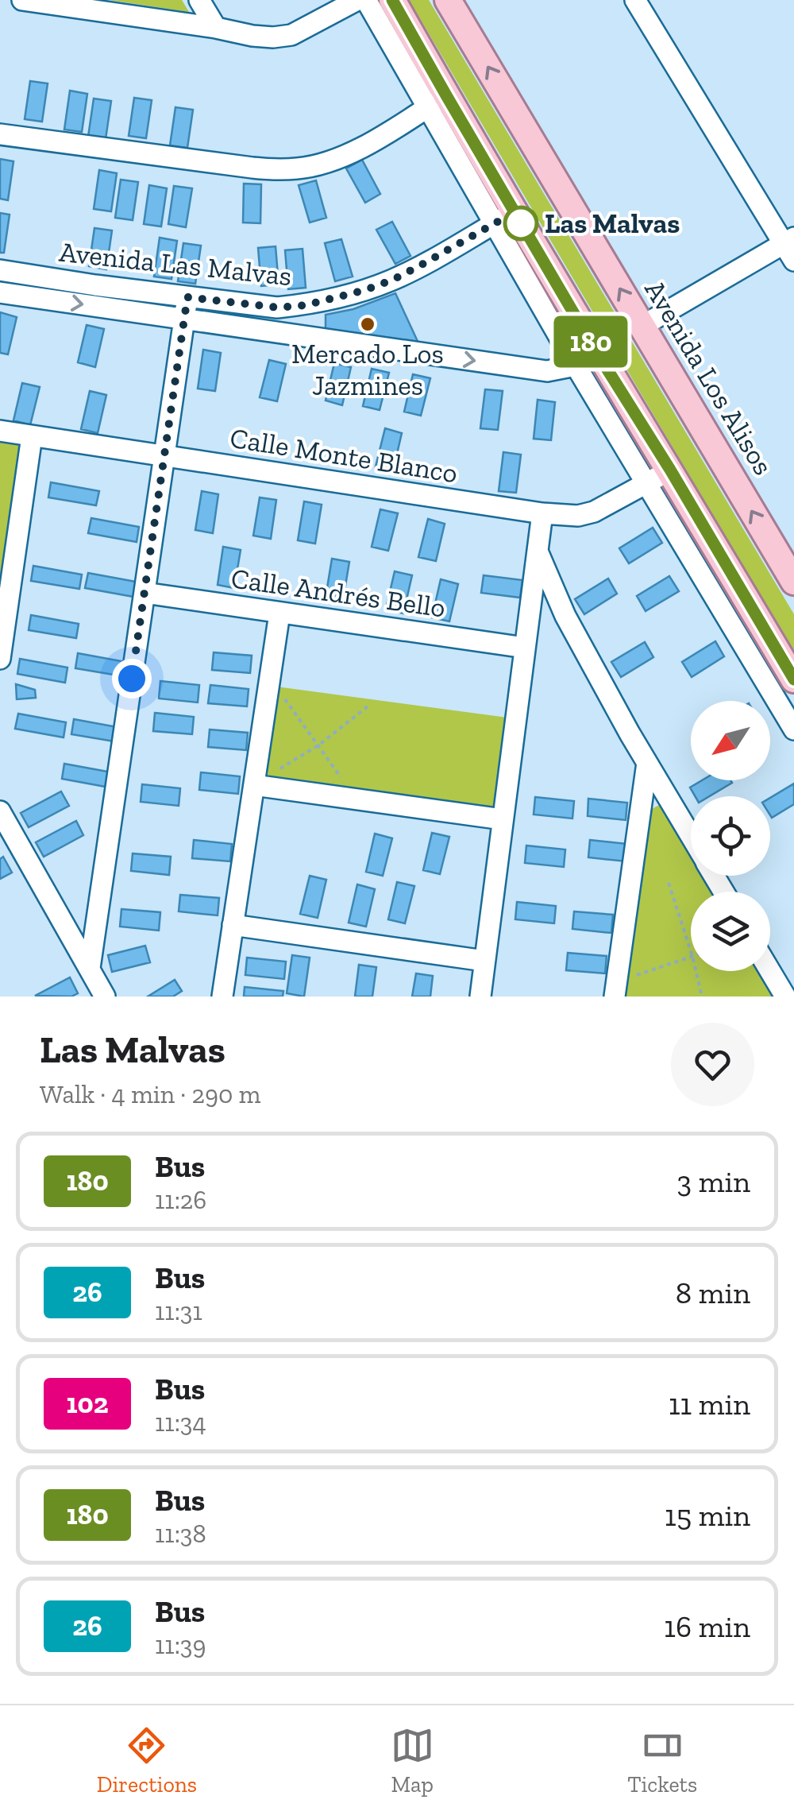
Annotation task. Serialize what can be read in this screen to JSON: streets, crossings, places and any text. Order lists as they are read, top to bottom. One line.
{"streets":{"main road":["Avenida Los Alisos"],"street":["Avenida Las Malvas","Calle Monte Blanco","Calle Andrés Bello"]},"places":["Las Malvas","Mercado Los Jazmines"],"lines":["bus line 180"],"north":"bottom left","page":{"on_map":"180","heading":["Las Malvas","Walk · 4 min · 290 m"],"list":[{"mark":"180","name":"Bus","note":"11:26","value":"3 min"},{"mark":"26","name":"Bus","note":"11:31","value":"8 min"},{"mark":"102","name":"Bus","note":"11:34","value":"11 min"},{"mark":"180","name":"Bus","note":"11:38","value":"15 min"},{"mark":"26","name":"Bus","note":"11:39","value":"16 min"}],"tabs":["Directions","Map","Tickets"]}}
